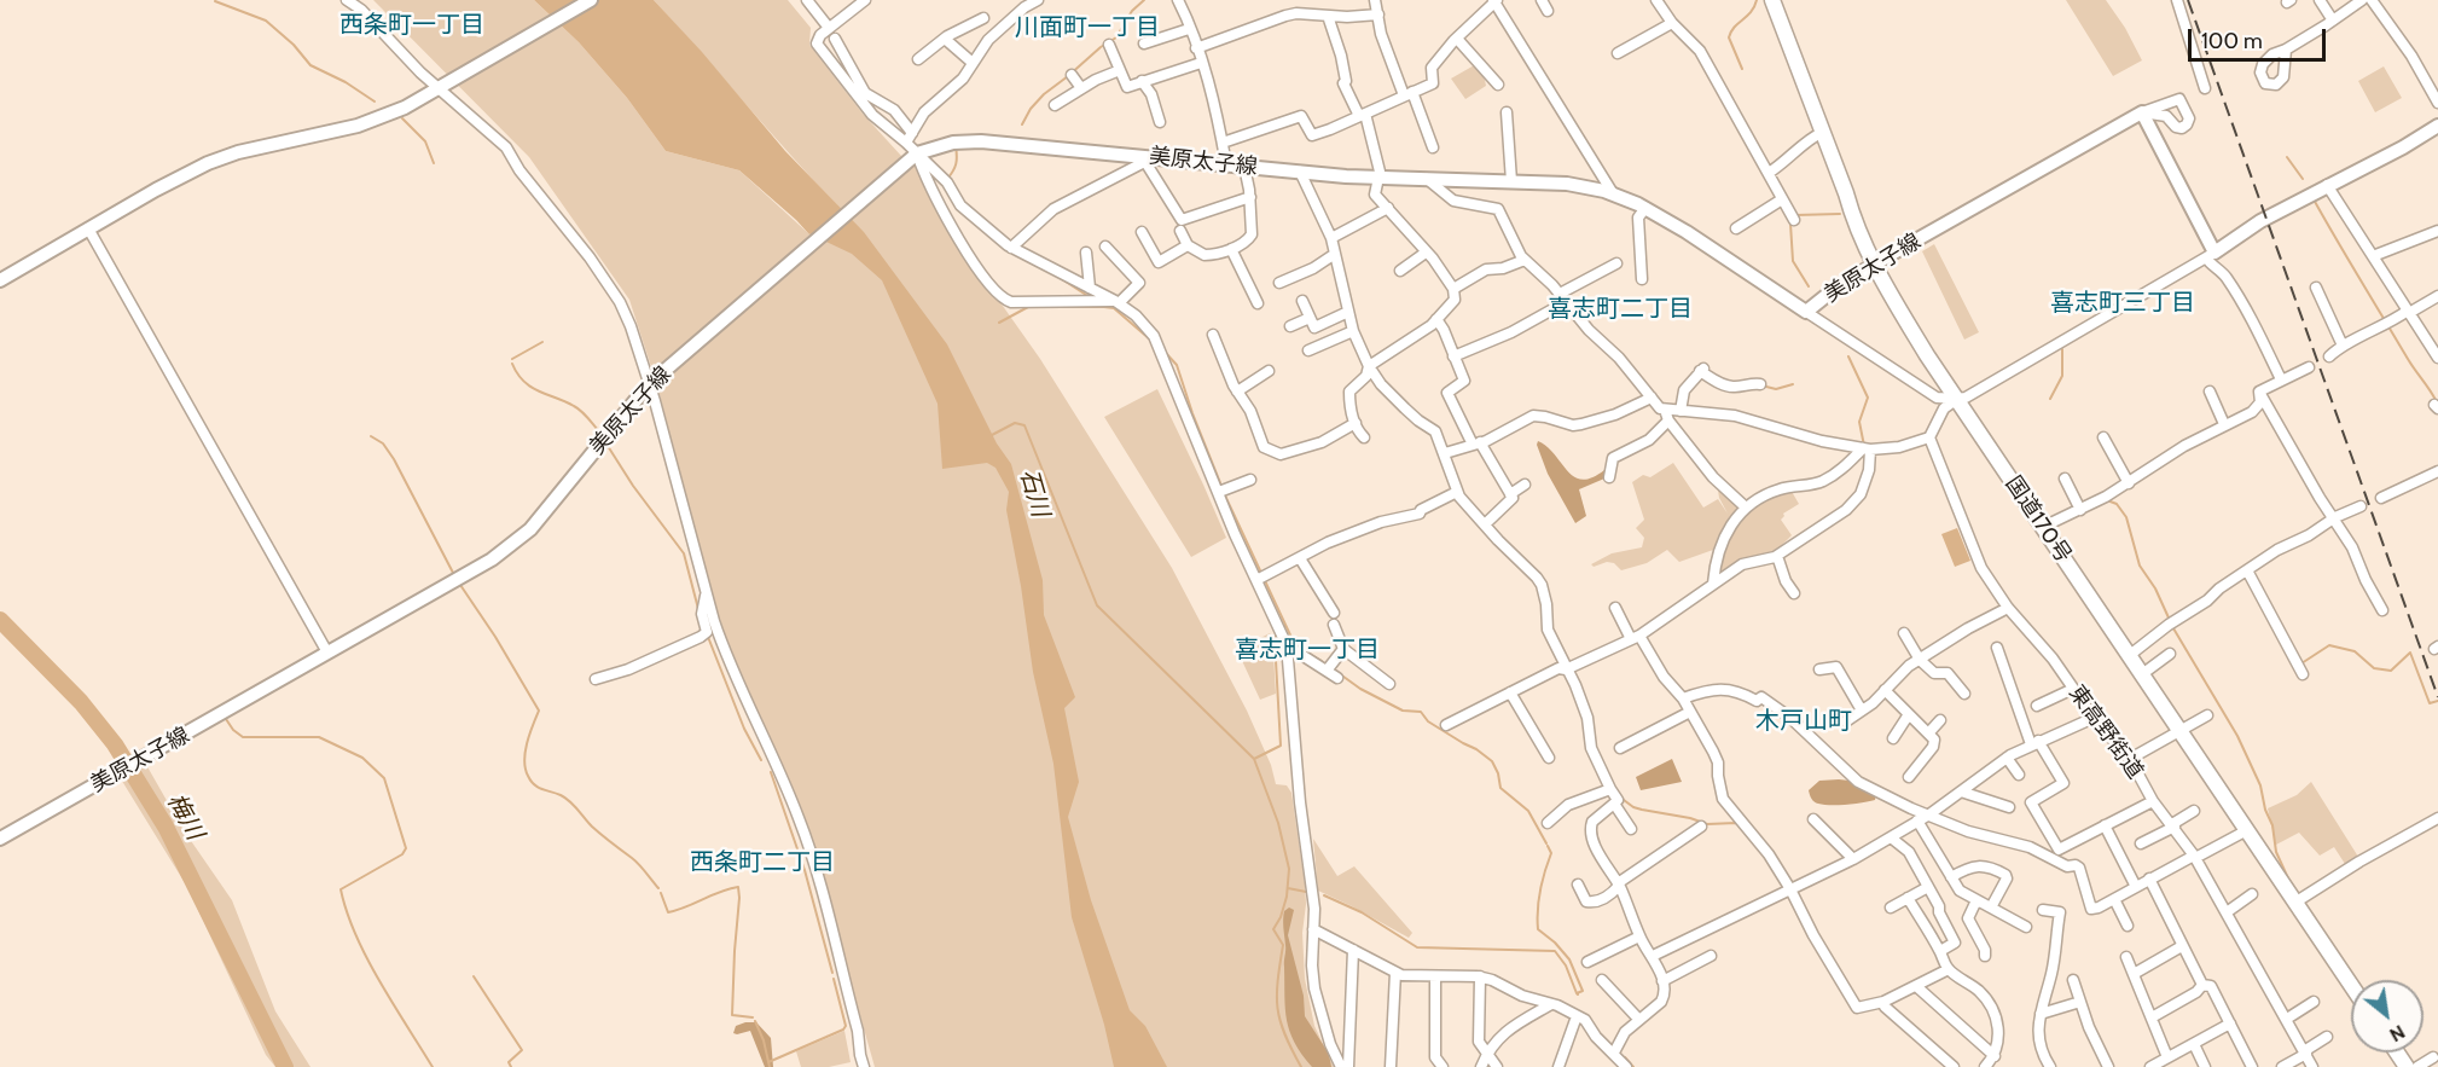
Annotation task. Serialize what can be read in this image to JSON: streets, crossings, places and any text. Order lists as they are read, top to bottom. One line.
{"streets":{"highway":["国道170号"],"main road":["美原太子線"],"street":["東高野街道"]},"crossings":[["美原太子線","国道170号"]],"districts":["西条町一丁目","川面町一丁目","喜志町三丁目","喜志町二丁目","喜志町一丁目","木戸山町","西条町二丁目"],"water":["石川","梅川"],"scale_bar":"100 m","north":"bottom right"}
